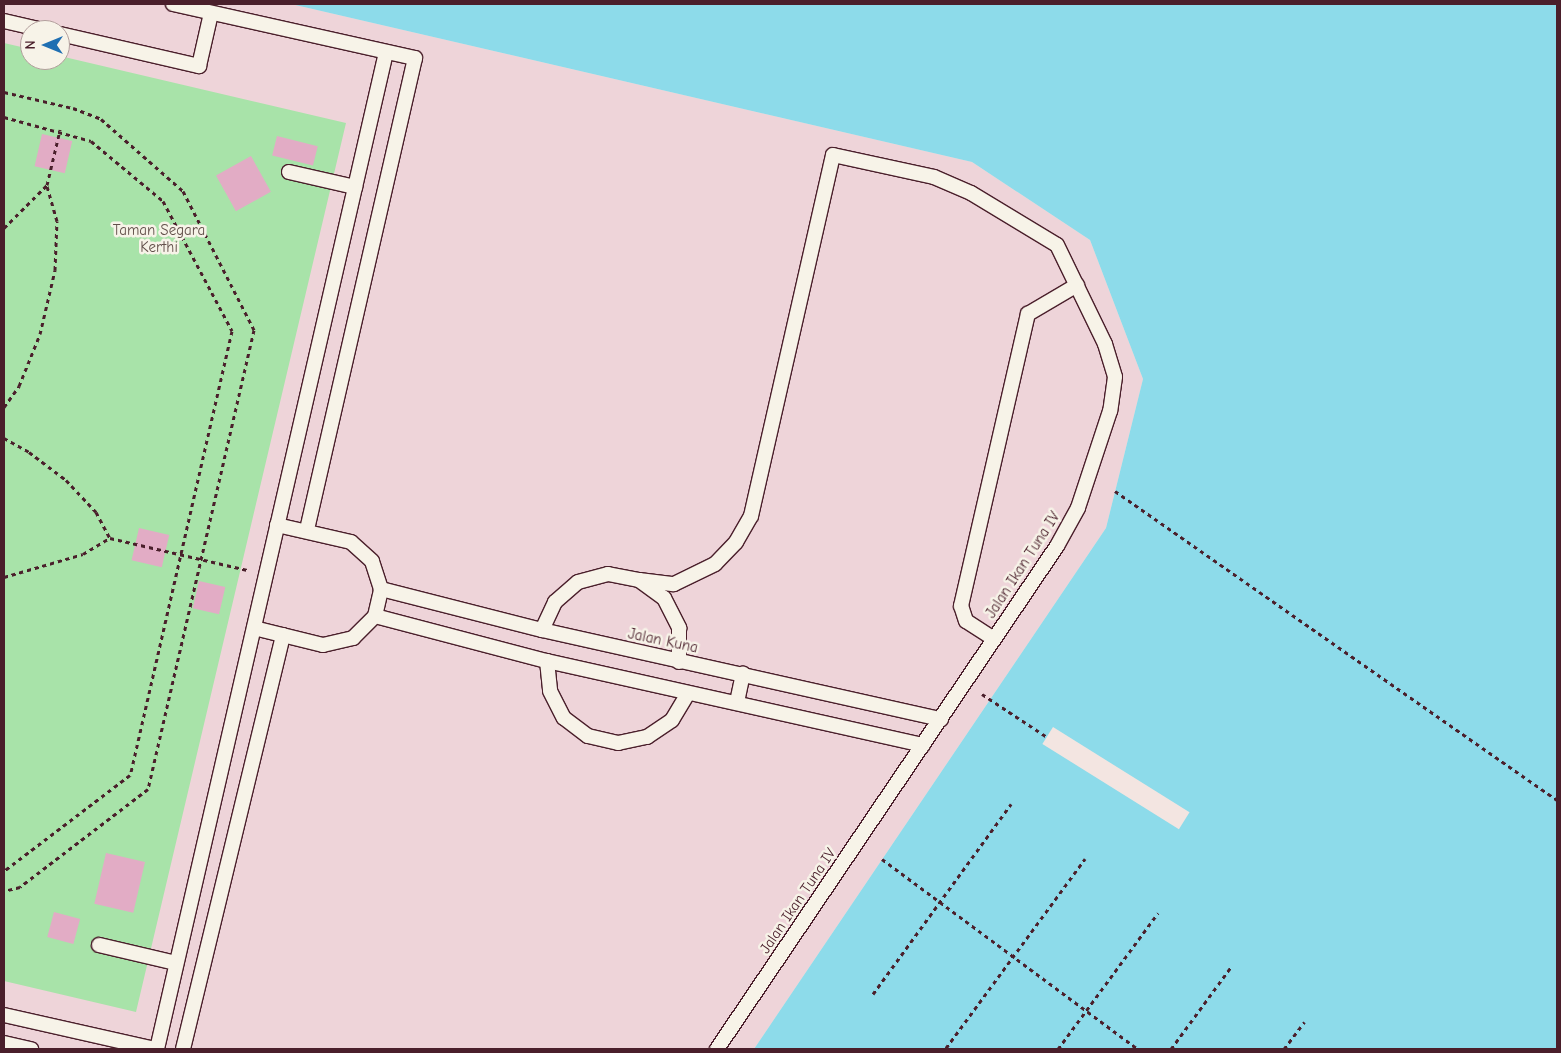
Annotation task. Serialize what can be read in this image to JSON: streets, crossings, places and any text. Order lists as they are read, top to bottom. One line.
{"streets":{"lane":["Jalan Ikan Tuna IV","Jalan Kuna"]},"crossings":[["Jalan Ikan Tuna IV","Jalan Kuna"]],"parks":["Taman Segara Kerthi"],"north":"left"}
